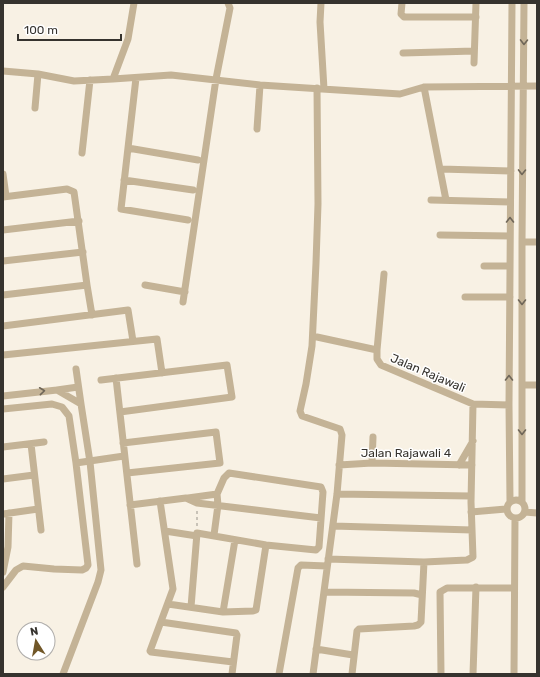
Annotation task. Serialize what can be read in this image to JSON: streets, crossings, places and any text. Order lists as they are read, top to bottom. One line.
{"streets":{"street":["Jalan Rajawali","Jalan Rajawali 4"]},"scale_bar":"100 m","north":"top"}
